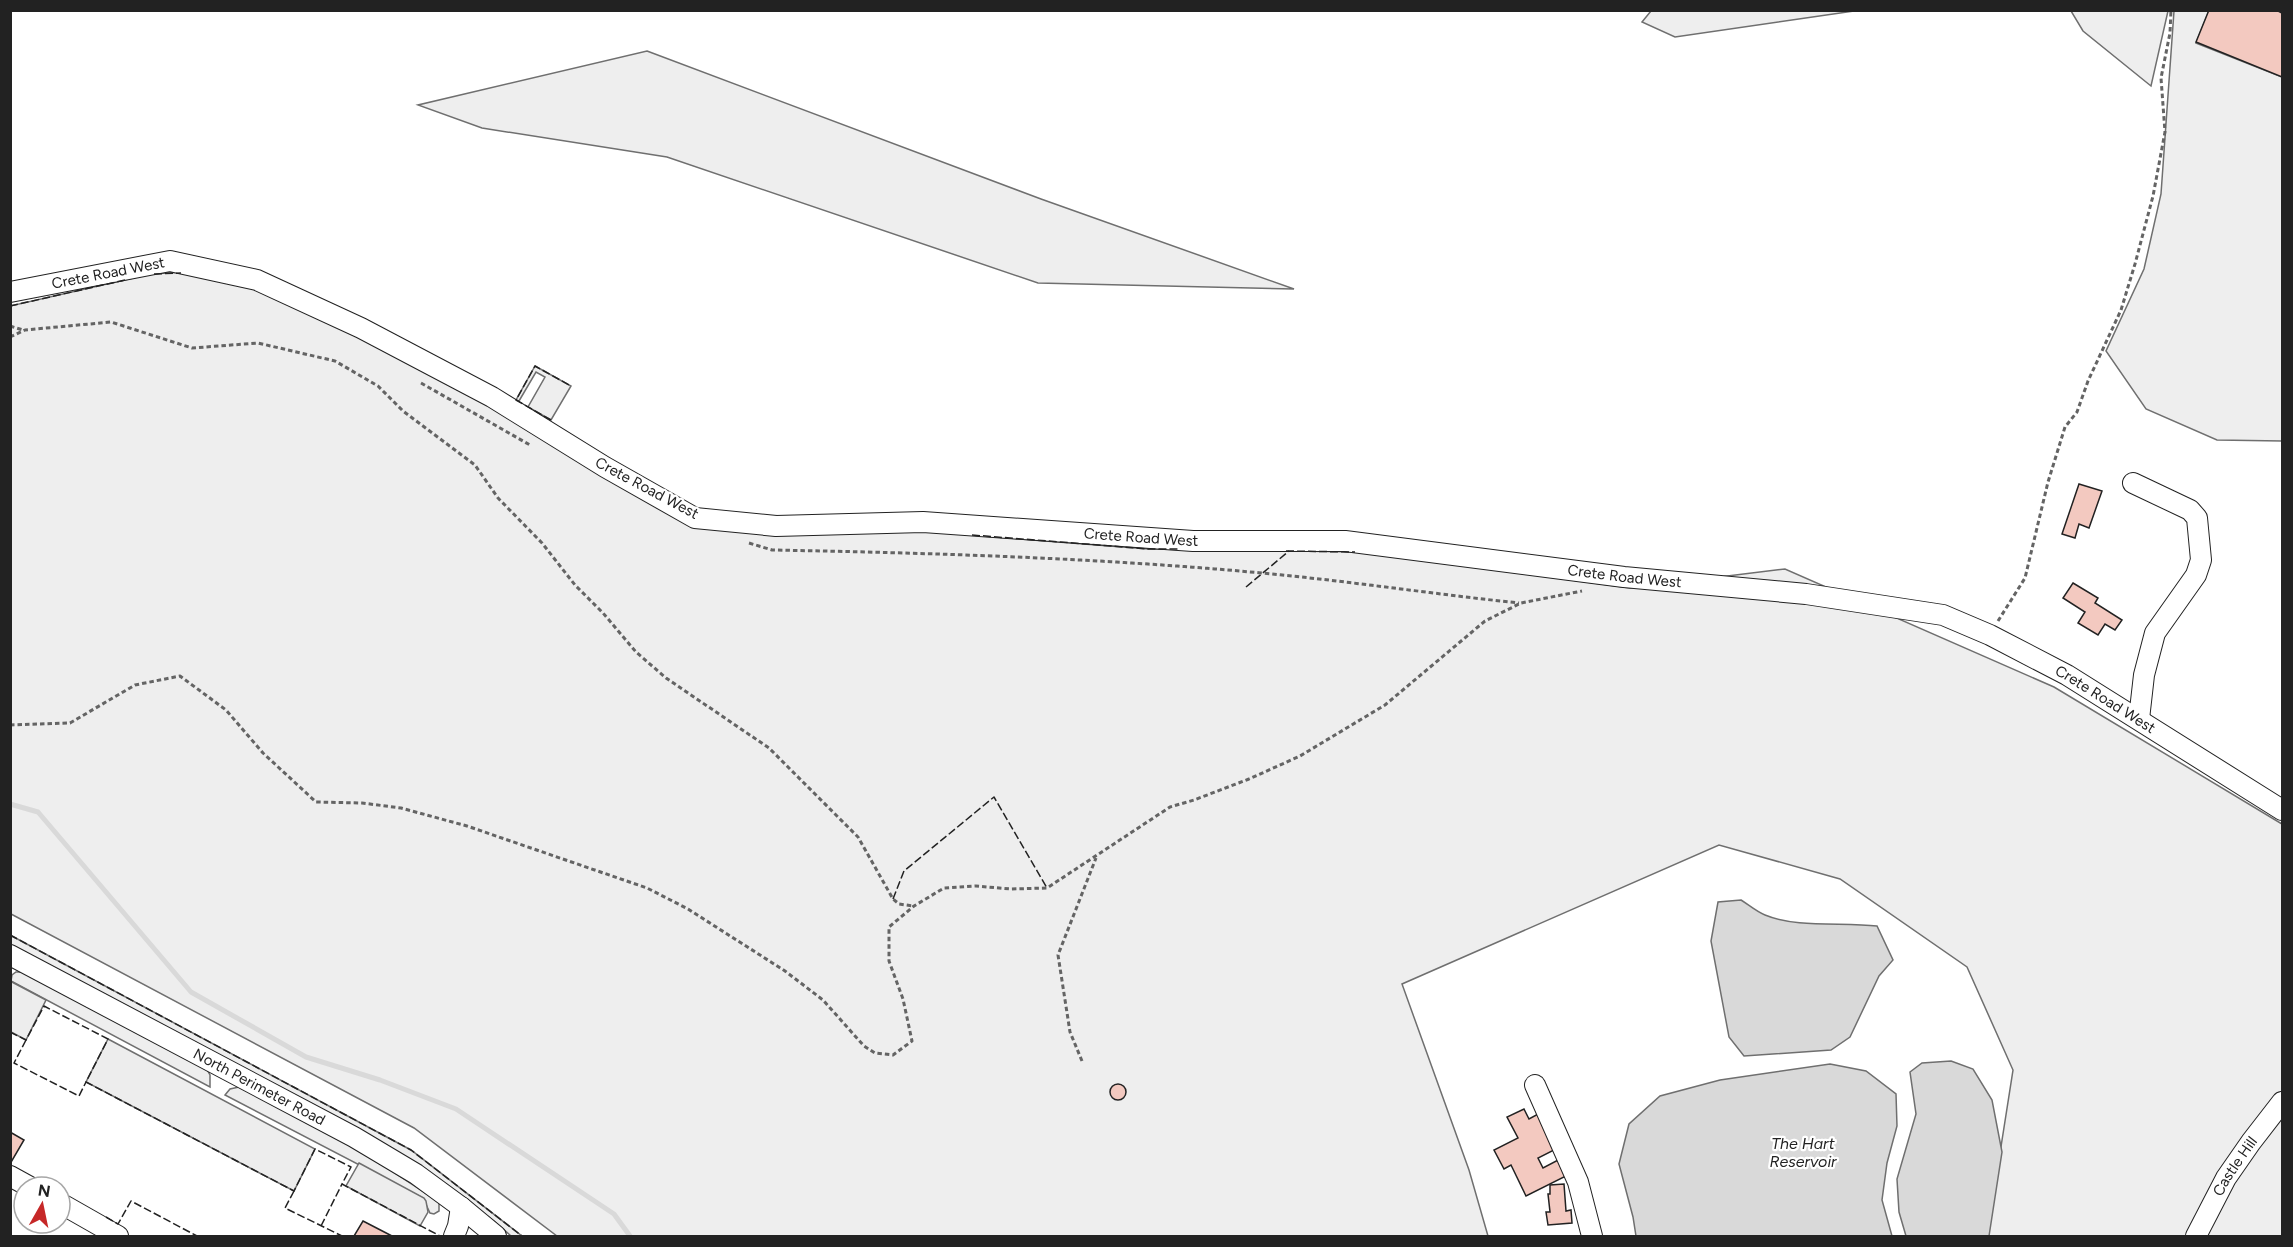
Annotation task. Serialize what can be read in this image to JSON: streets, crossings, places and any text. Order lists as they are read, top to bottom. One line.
{"streets":{"street":["Crete Road West","North Perimeter Road","Castle Hill"]},"water":["The Hart Reservoir"],"north":"top"}
